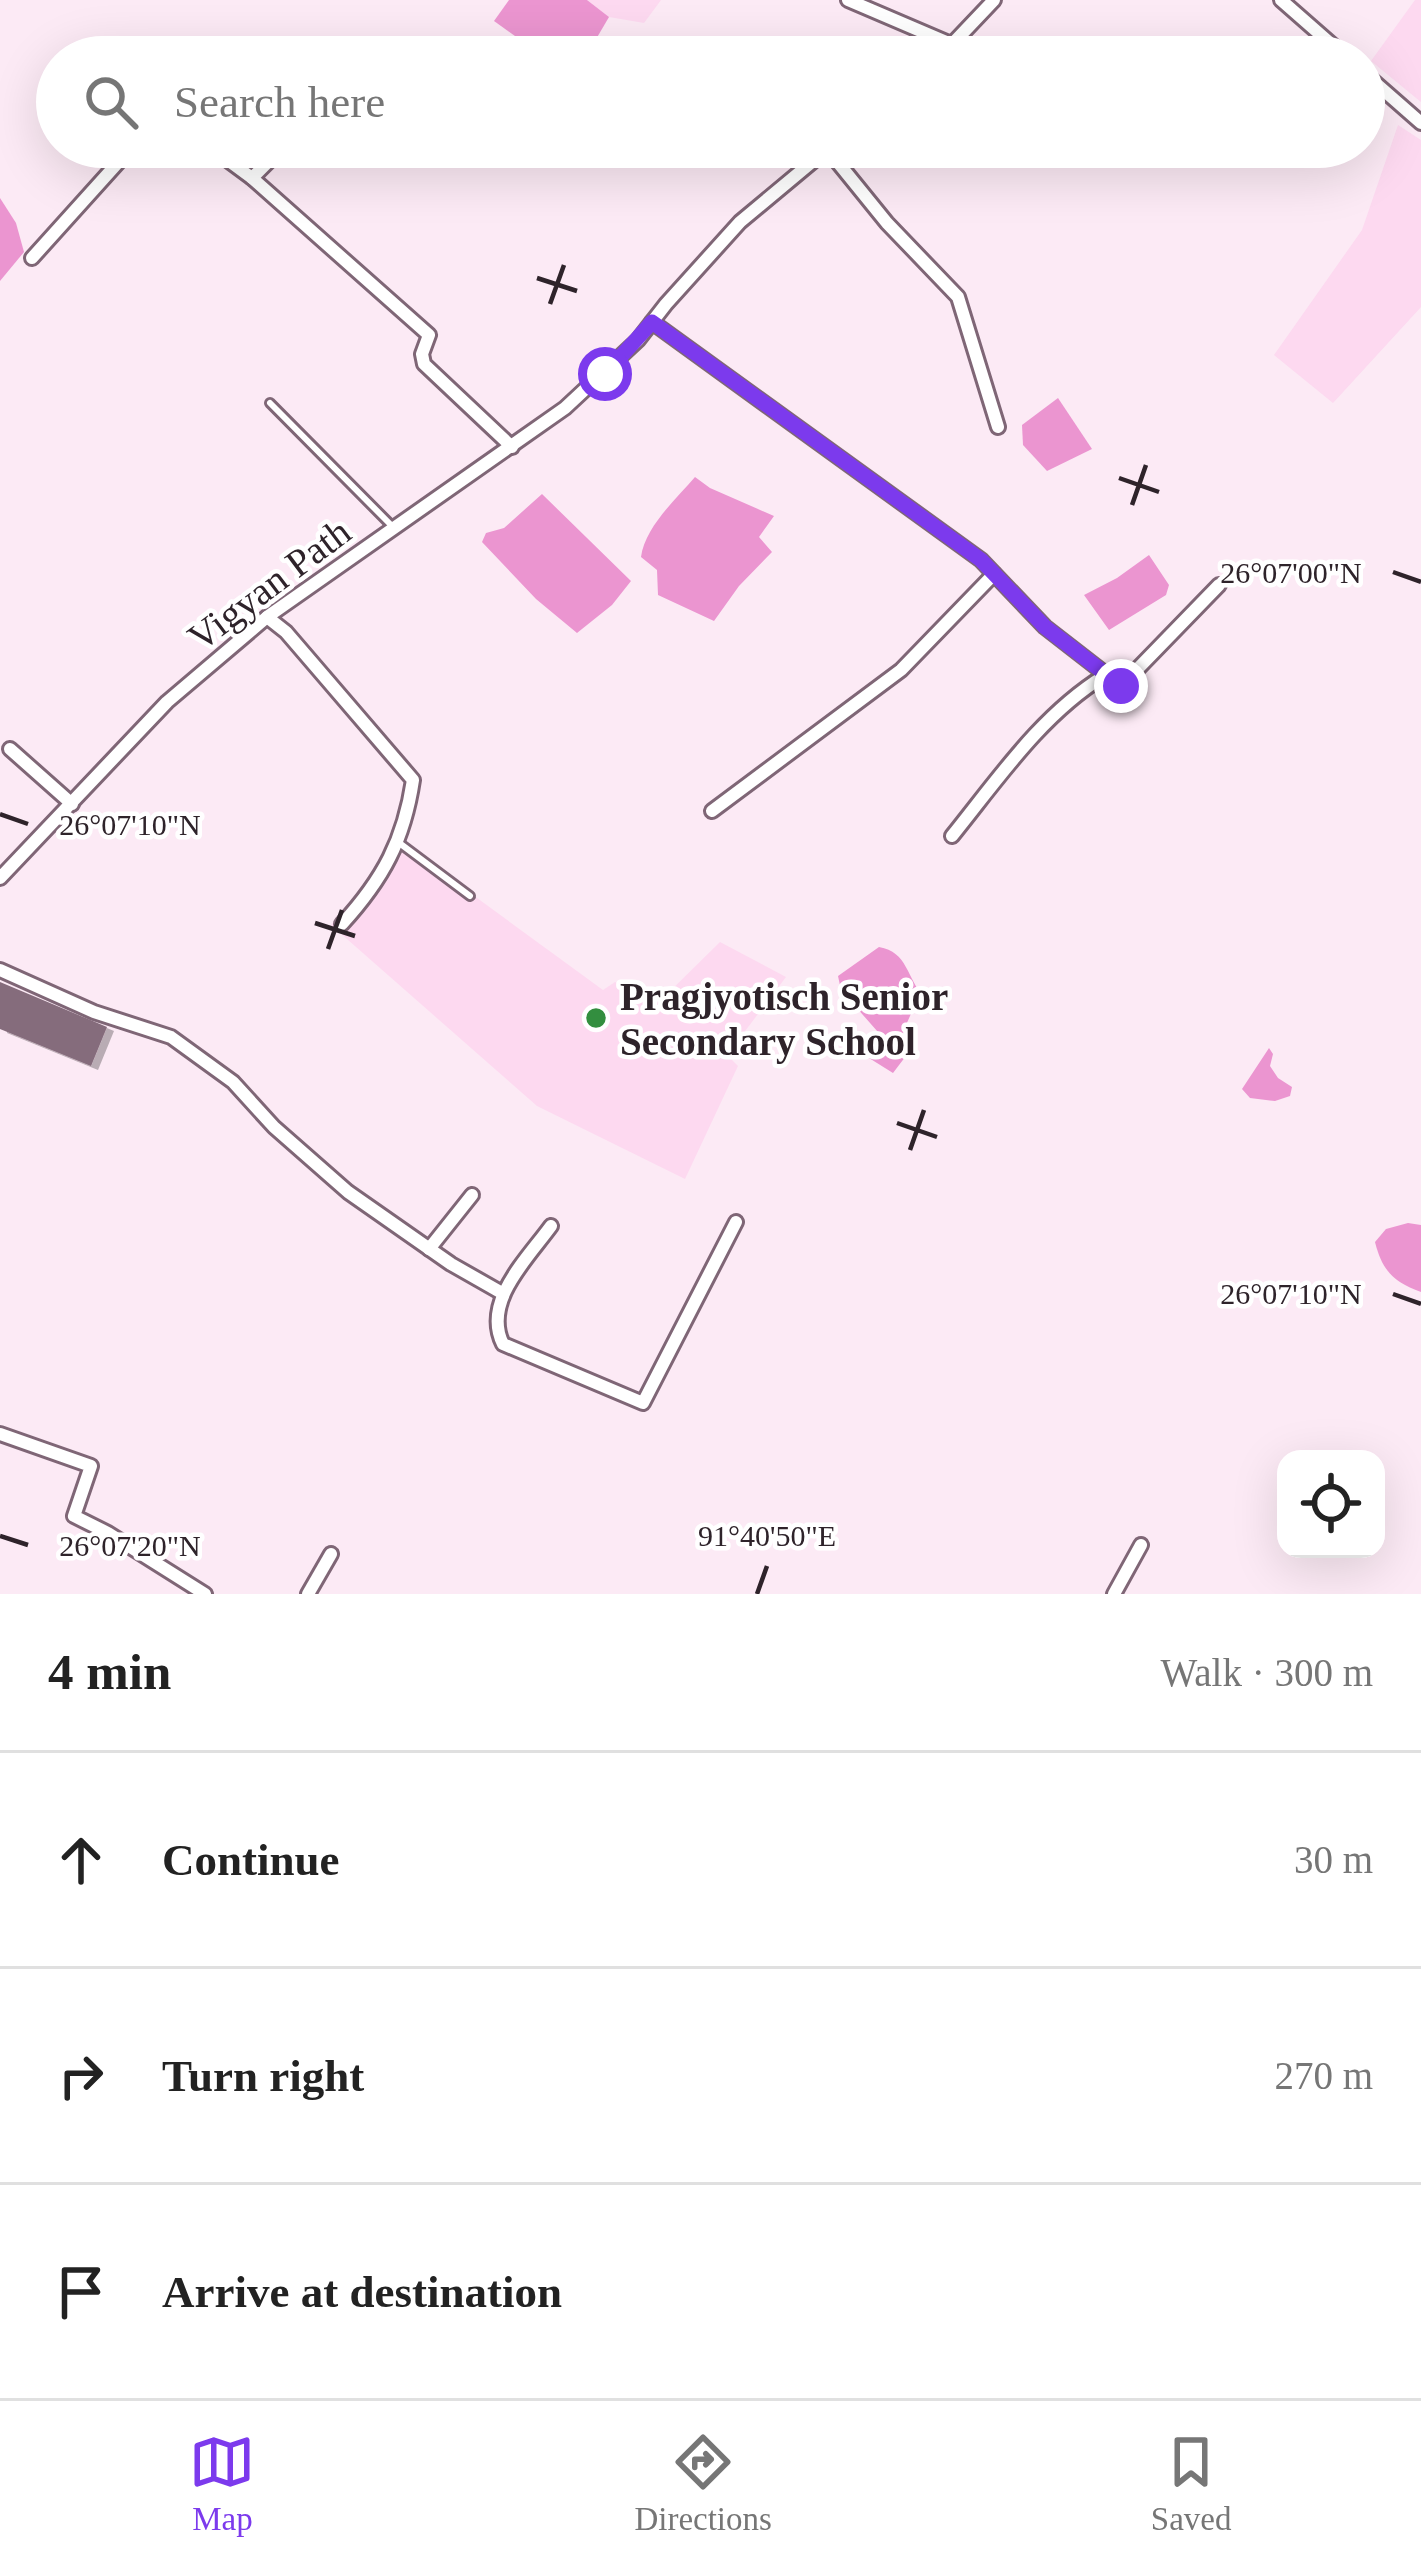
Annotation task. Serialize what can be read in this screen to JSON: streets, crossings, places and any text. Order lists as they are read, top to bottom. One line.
{"streets":{"street":["Vigyan Path"]},"places":["Pragjyotisch Senior Secondary School"],"page":{"search":"Search here","heading":["4 min","Walk · 300 m"],"list":[["Continue","30 m"],["Turn right","270 m"],"Arrive at destination"],"nav":["Map","Directions","Saved"]},"coordinates":["26°07'00\"N","26°07'10\"N","91°40'50\"E","26°07'20\"N"]}
